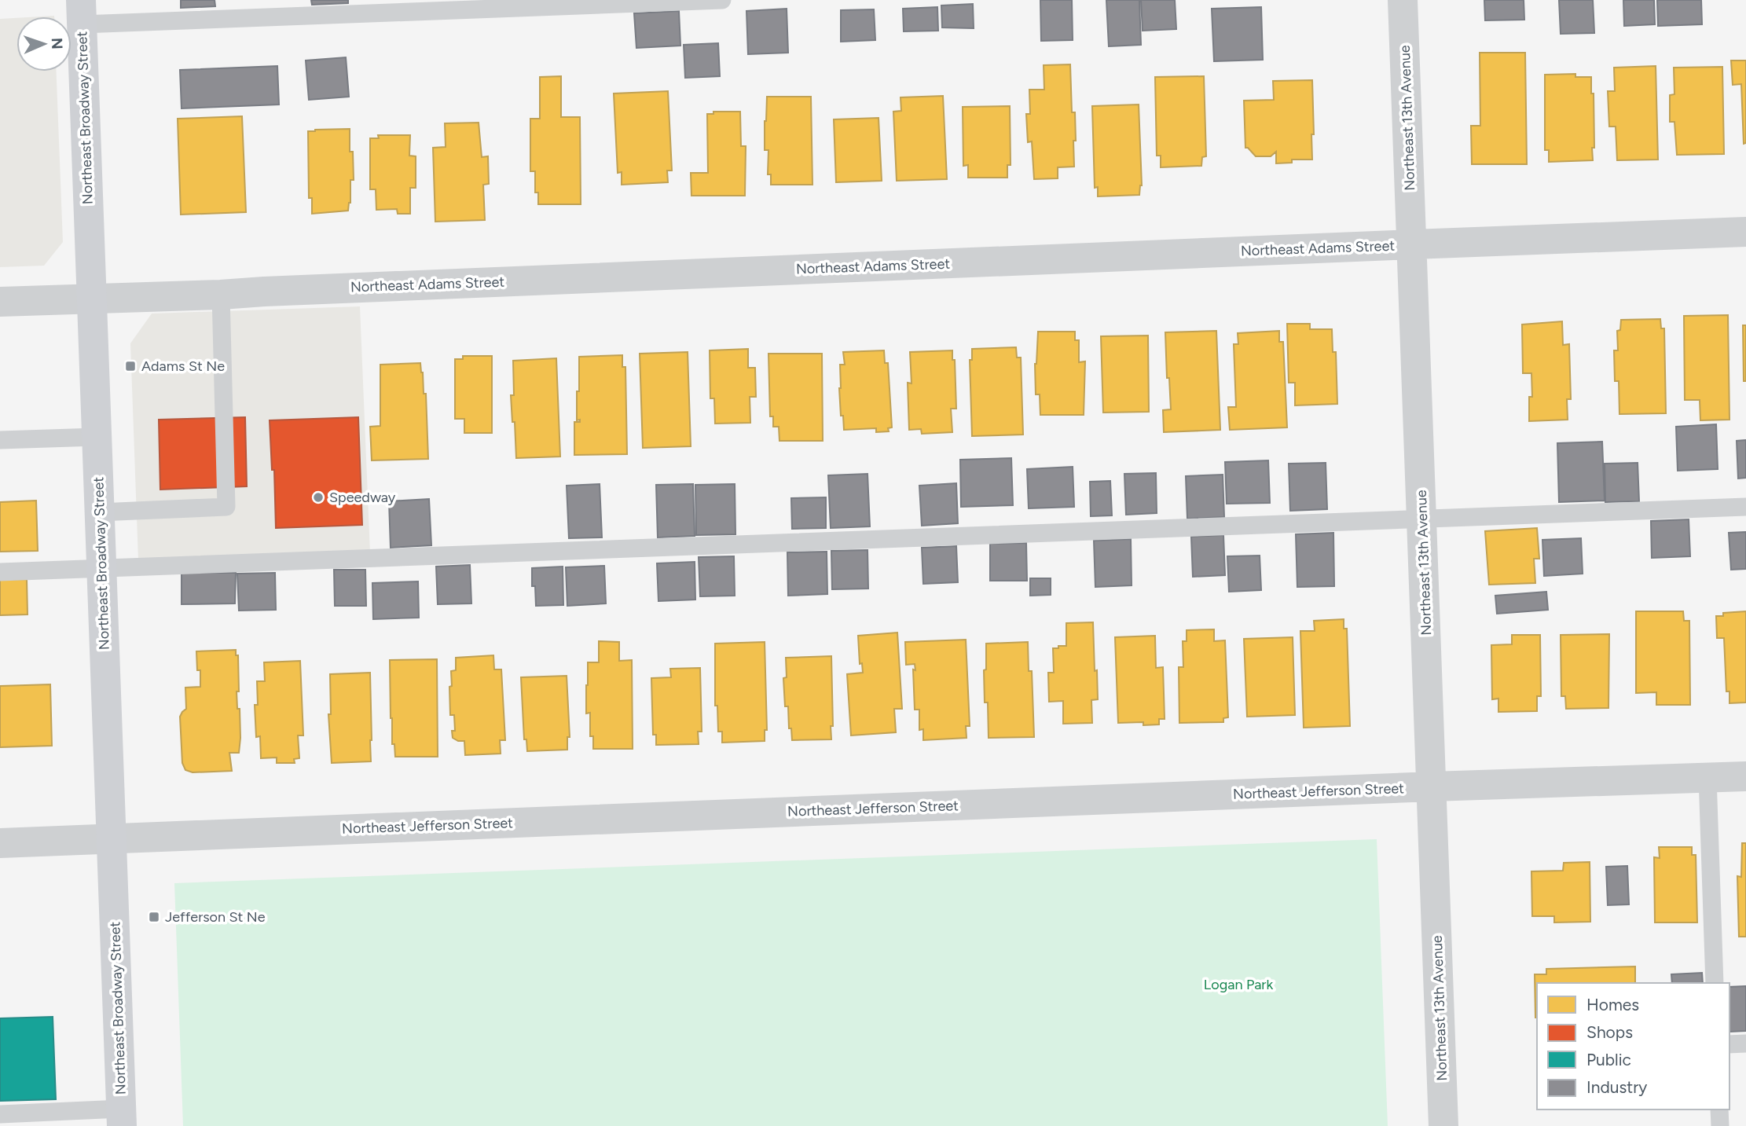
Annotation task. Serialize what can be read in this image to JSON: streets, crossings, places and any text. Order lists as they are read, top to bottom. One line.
{"streets":{"main road":["Northeast Broadway Street"],"street":["Northeast 13th Avenue","Northeast Adams Street","Northeast Jefferson Street"]},"crossings":[["Northeast Broadway Street","Northeast Adams Street"],["Northeast Broadway Street","Northeast Jefferson Street"],["Northeast 13th Avenue","Northeast Adams Street"],["Northeast 13th Avenue","Northeast Jefferson Street"]],"parks":["Logan Park"],"places":{"transit":["Adams St Ne","Jefferson St Ne"],"other":["Speedway"]},"legend":["Homes","Shops","Public","Industry"],"north":"right"}
